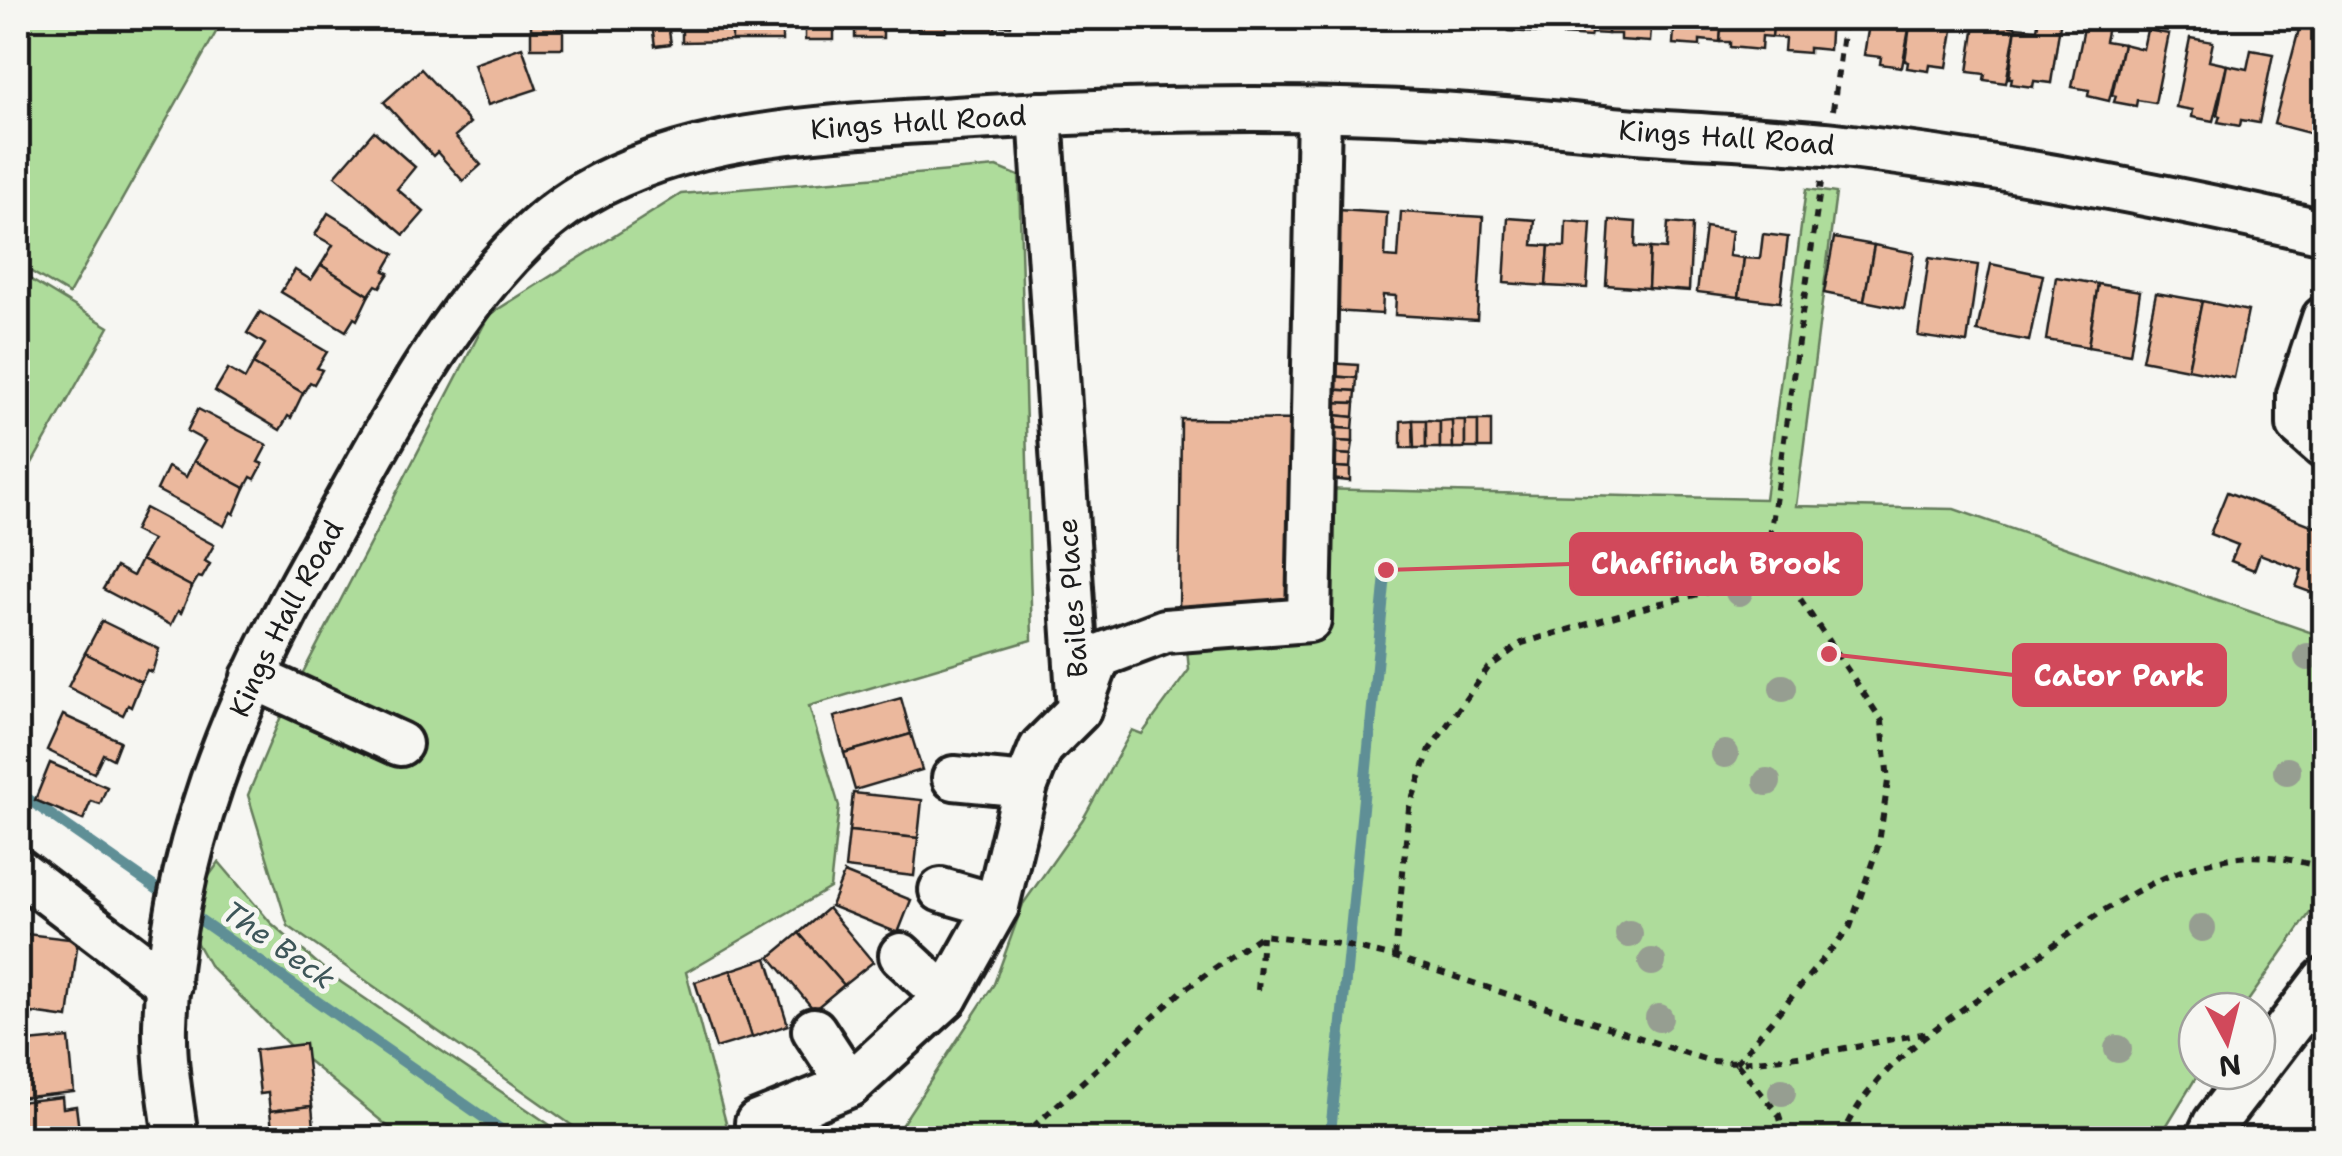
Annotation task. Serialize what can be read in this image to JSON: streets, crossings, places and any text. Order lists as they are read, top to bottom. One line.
{"streets":{"street":["Kings Hall Road","Bailes Place"]},"crossings":[["Kings Hall Road","Bailes Place"]],"water":["The Beck"],"places":["Chaffinch Brook","Cator Park"],"north":"bottom"}
